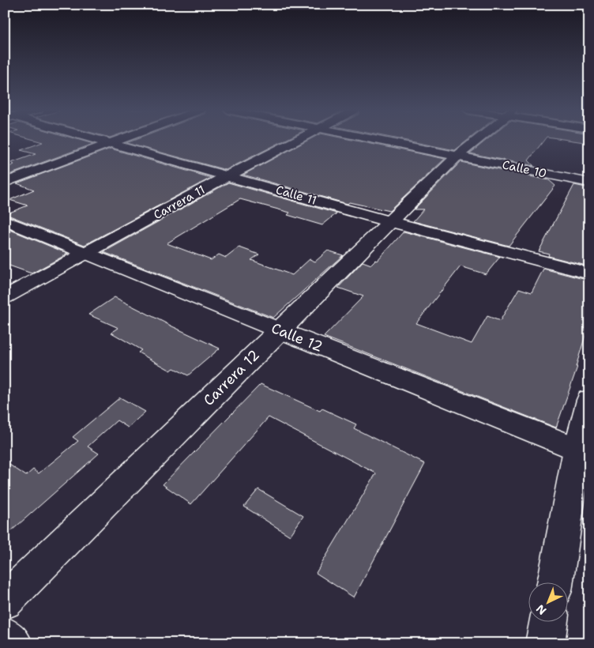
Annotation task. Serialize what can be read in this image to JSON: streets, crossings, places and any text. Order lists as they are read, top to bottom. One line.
{"streets":{"street":["Calle 10","Calle 11","Carrera 11","Calle 12","Carrera 12"]},"crossings":[["Calle 10","Carrera 12"],["Calle 11","Carrera 11"],["Calle 11","Carrera 12"],["Carrera 11","Calle 12"],["Calle 12","Carrera 12"]],"north":"bottom left"}
